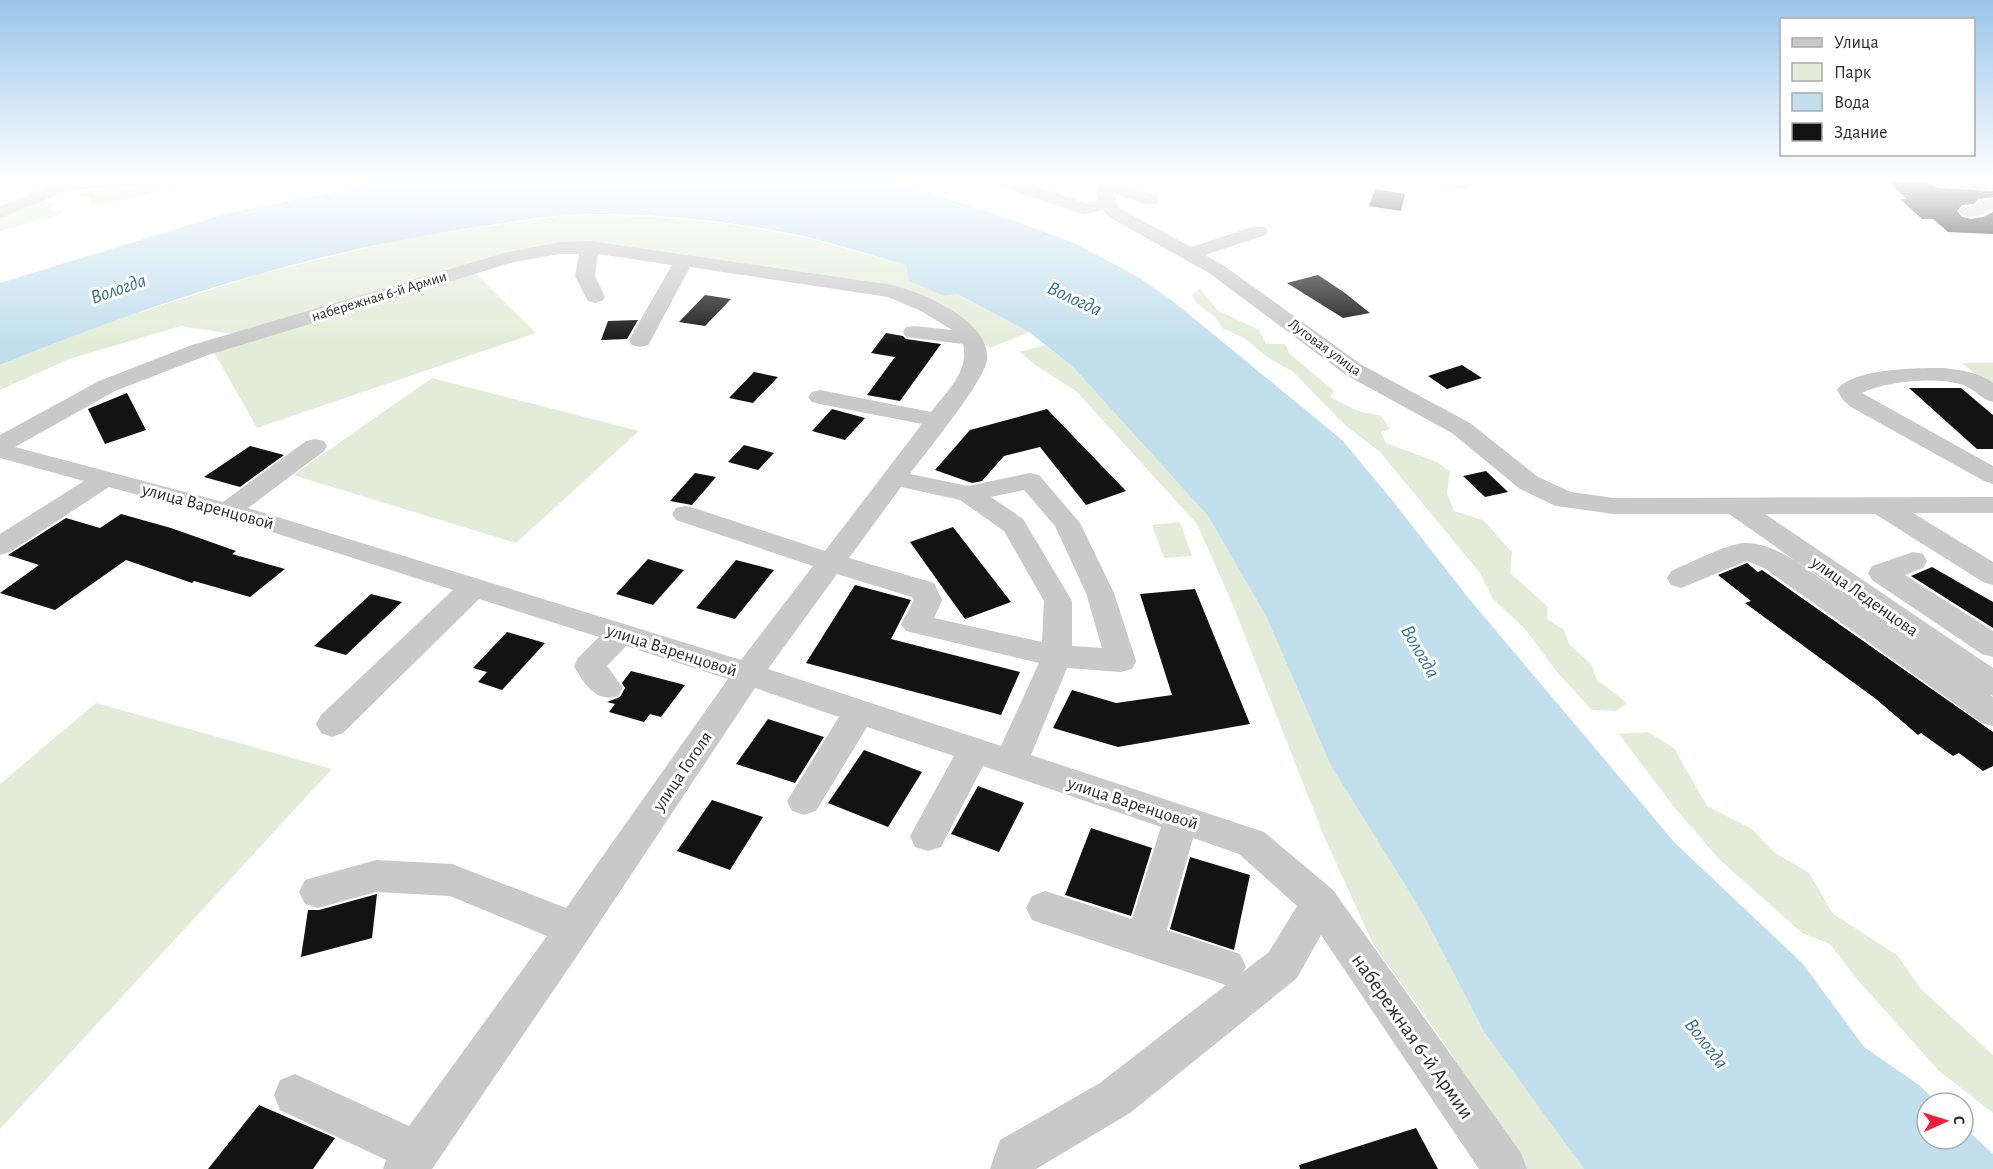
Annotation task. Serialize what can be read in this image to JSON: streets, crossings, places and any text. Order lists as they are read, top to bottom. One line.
{"streets":{"street":["набережная 6-й Армии","Луговая улица","улица Варенцовой","улица Леденцова","улица Гоголя"]},"crossings":[["набережная 6-й Армии","улица Варенцовой"],["набережная 6-й Армии","улица Гоголя"],["Луговая улица","улица Леденцова"],["улица Варенцовой","улица Гоголя"]],"water":["Вологда"],"legend":["Улица","Парк","Вода","Здание"],"north":"right"}
